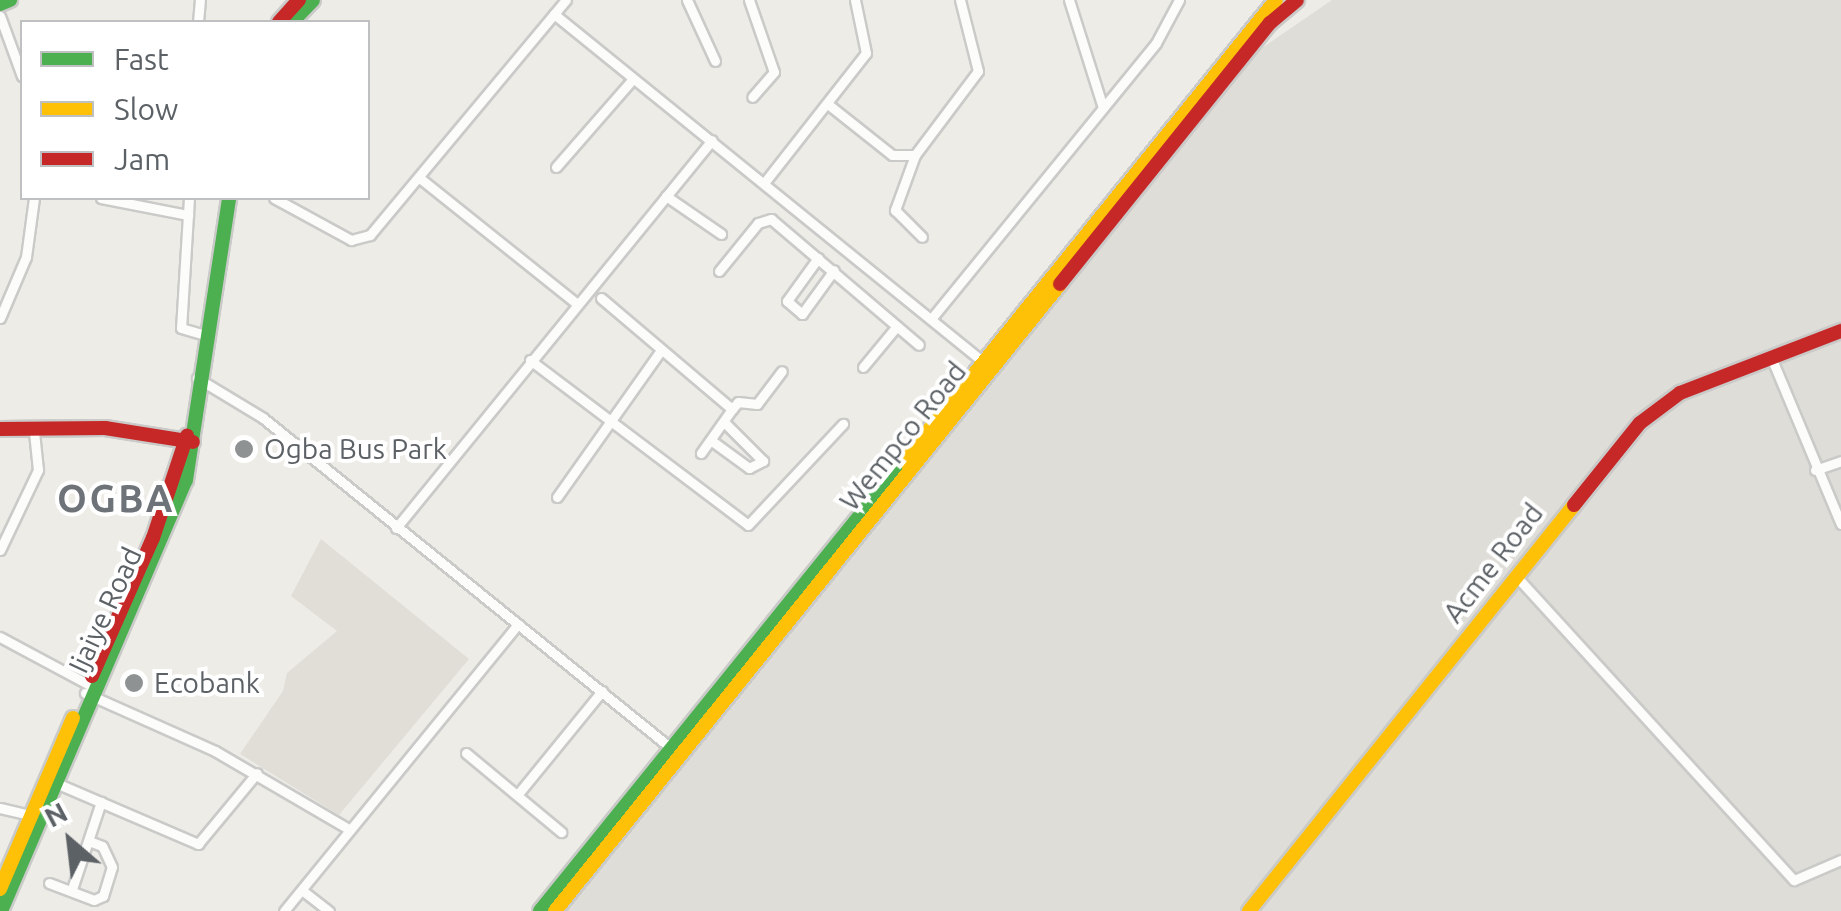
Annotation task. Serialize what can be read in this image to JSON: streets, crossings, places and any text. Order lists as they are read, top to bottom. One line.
{"streets":{"street":["Wempco Road","Acme Road","Ijaiye Road"]},"districts":["OGBA"],"places":["Ogba Bus Park","Ecobank"],"legend":["Fast","Slow","Jam"],"north":"top left"}
